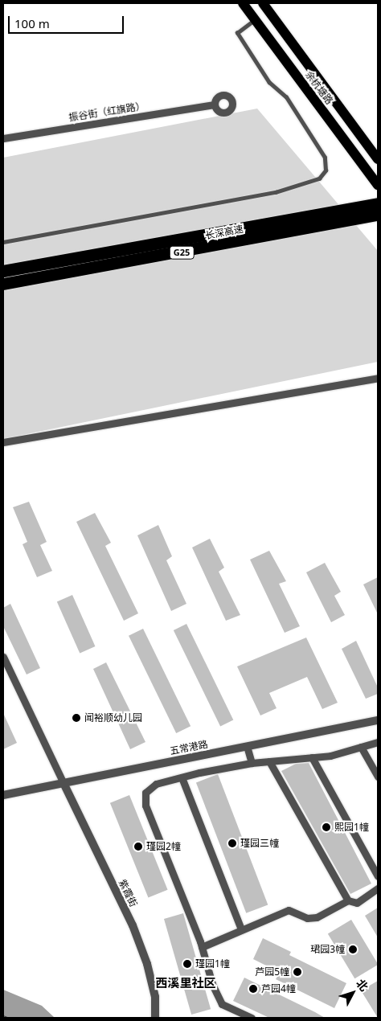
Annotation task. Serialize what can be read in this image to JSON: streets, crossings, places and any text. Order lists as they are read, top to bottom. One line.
{"streets":{"highway":["长深高速","G25"],"main road":["余杭塘路"],"street":["振谷街（红旗路）","五常港路","紫霞街"]},"crossings":[["五常港路","紫霞街"]],"districts":["西溪里社区"],"places":["闻裕顺幼儿园","熙园1幢","瑾园三幢","瑾园2幢","珺园3幢","瑾园1幢","芦园5幢","芦园4幢"],"scale_bar":"100 m","north":"top right"}
